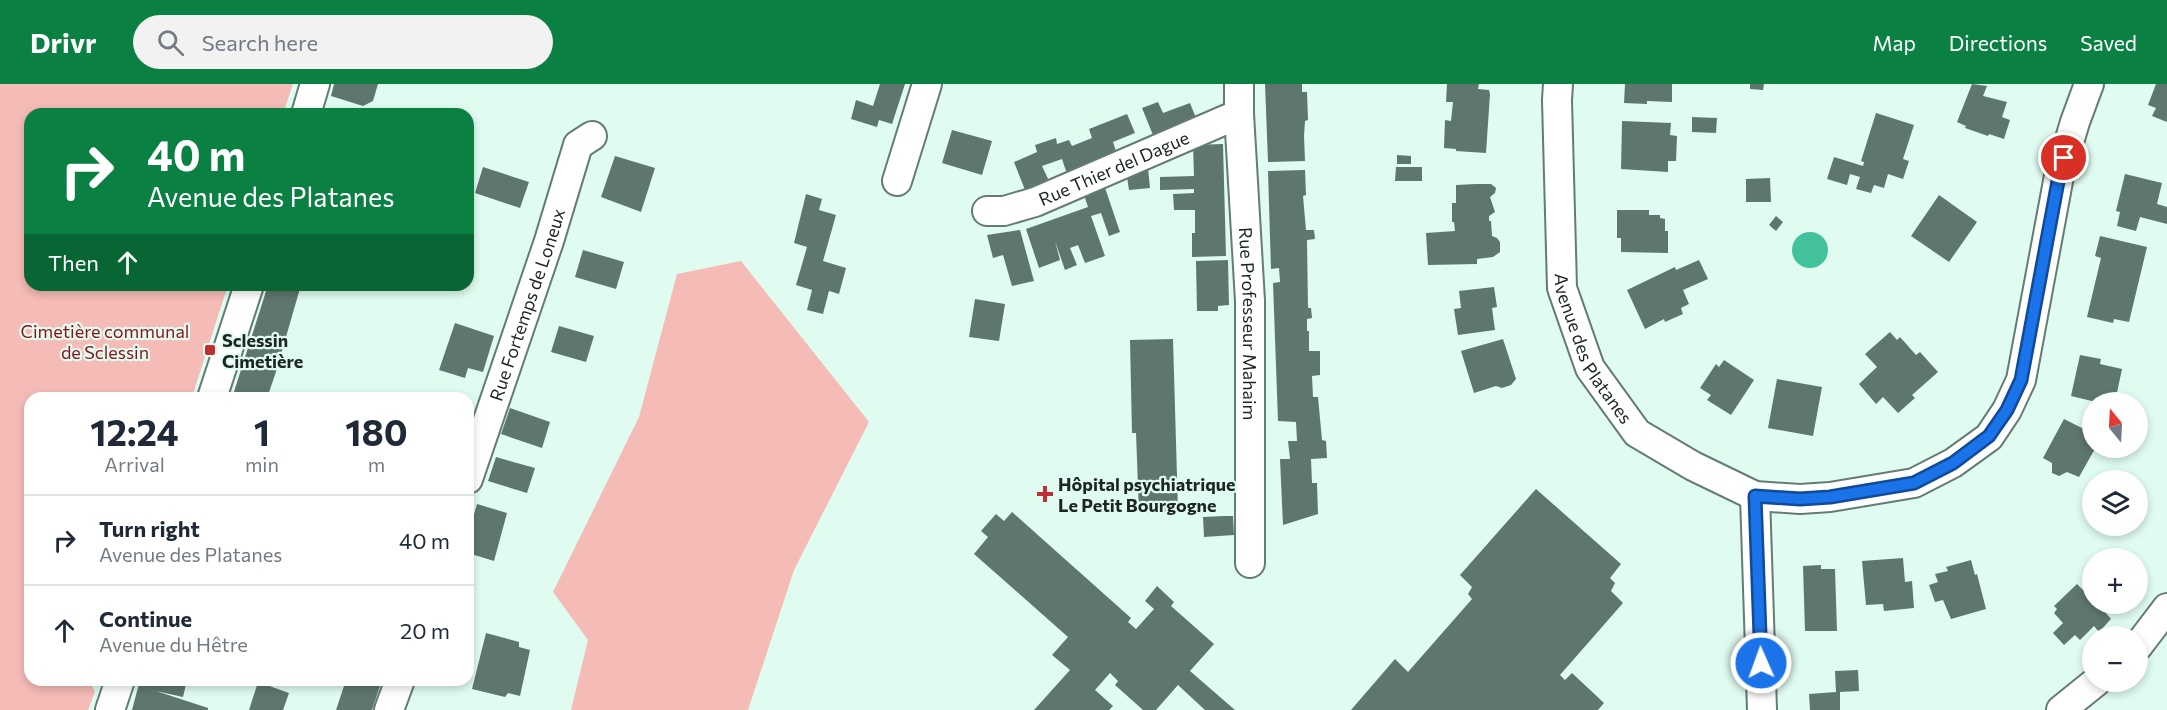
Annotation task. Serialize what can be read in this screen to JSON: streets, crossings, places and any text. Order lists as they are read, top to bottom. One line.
{"streets":{"street":["Rue Thier del Dague","Rue Fortemps de Loneux","Rue Professeur Mahaim","Avenue des Platanes"]},"crossings":[["Rue Thier del Dague","Rue Professeur Mahaim"]],"parks":["Cimetière communal de Sclessin"],"places":{"transit":["Sclessin Cimetière"],"health":["Hôpital psychiatrique Le Petit Bourgogne"]},"north":"top","page":{"header":"Drivr","search":"Search here","nav":["Map","Directions","Saved"],"turn":["40 m","Avenue des Platanes"],"then":"Then","map_buttons":["+","−"],"eta":["12:24","Arrival","1","min","180","m"],"list":[{"name":"Turn right","note":"Avenue des Platanes","value":"40 m"},{"name":"Continue","note":"Avenue du Hêtre","value":"20 m"}]}}
